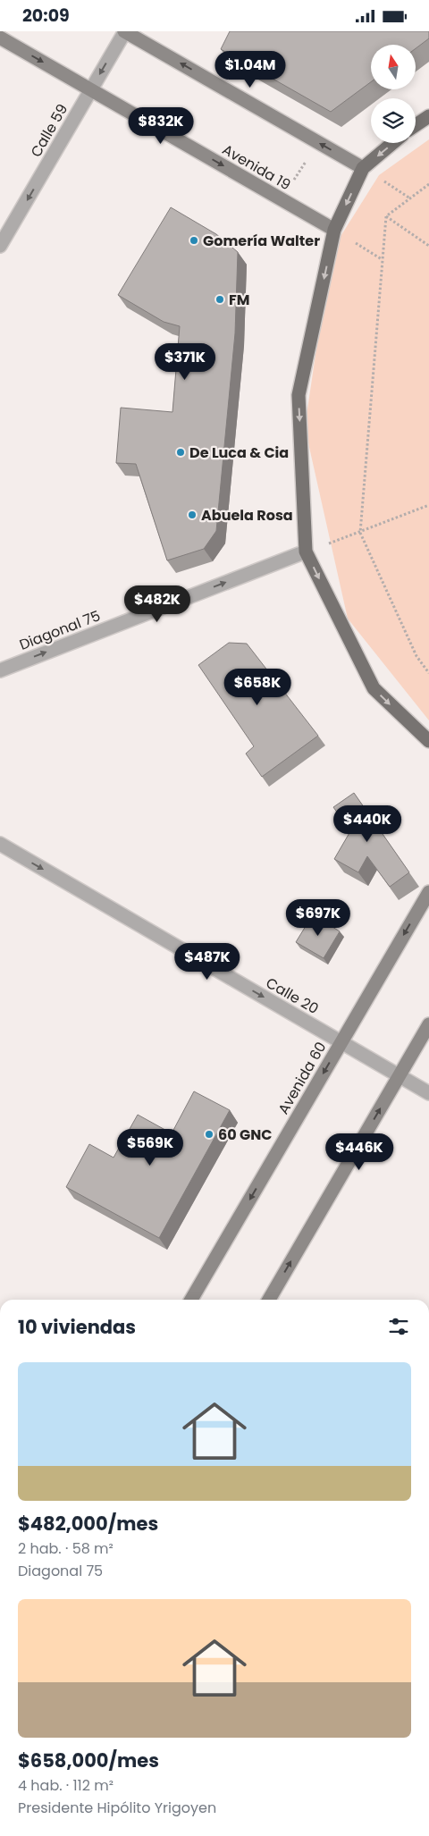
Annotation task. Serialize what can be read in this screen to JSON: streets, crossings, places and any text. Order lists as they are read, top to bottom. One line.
{"streets":{"main road":["Avenida 19","Avenida 60"],"street":["Calle 59","Diagonal 75","Calle 20"]},"crossings":[["Calle 59","Avenida 19"],["Calle 20","Avenida 60"]],"one_way":["Calle 59","Diagonal 75","Calle 20"],"places":["Gomería Walter","FM","De Luca & Cia","Abuela Rosa","60 GNC"],"north":"top","page":{"status":"20:09","price":["$1.04M","$832K","$371K","$482K","$658K","$440K","$697K","$487K","$569K","$446K"],"heading":"10 viviendas","list":[{"name":"$482,000/mes","note":"2 hab. · 58 m² · Diagonal 75"},{"name":"$658,000/mes","note":"4 hab. · 112 m² · Presidente Hipólito Yrigoyen"}]}}
